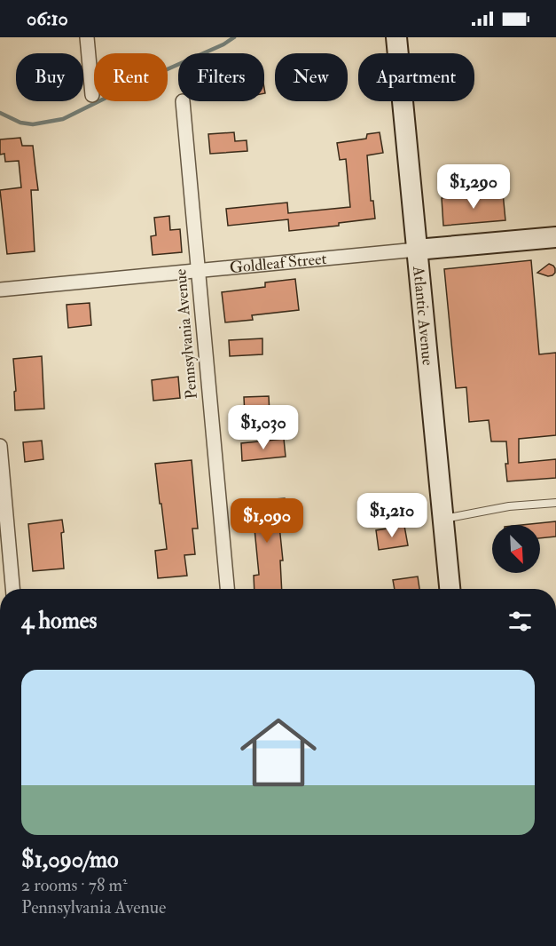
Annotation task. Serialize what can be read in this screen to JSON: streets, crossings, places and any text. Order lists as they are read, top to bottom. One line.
{"streets":{"main road":["Goldleaf Street","Atlantic Avenue"],"street":["Pennsylvania Avenue"]},"crossings":[["Goldleaf Street","Atlantic Avenue"],["Goldleaf Street","Pennsylvania Avenue"]],"north":"bottom right","page":{"status":"06:10","chip":["Buy","Rent","Filters","New","Apartment"],"price":["$1,290","$1,030","$1,210","$1,090"],"heading":"4 homes","list":[{"name":"$1,090/mo","note":"2 rooms · 78 m² · Pennsylvania Avenue"}]}}
